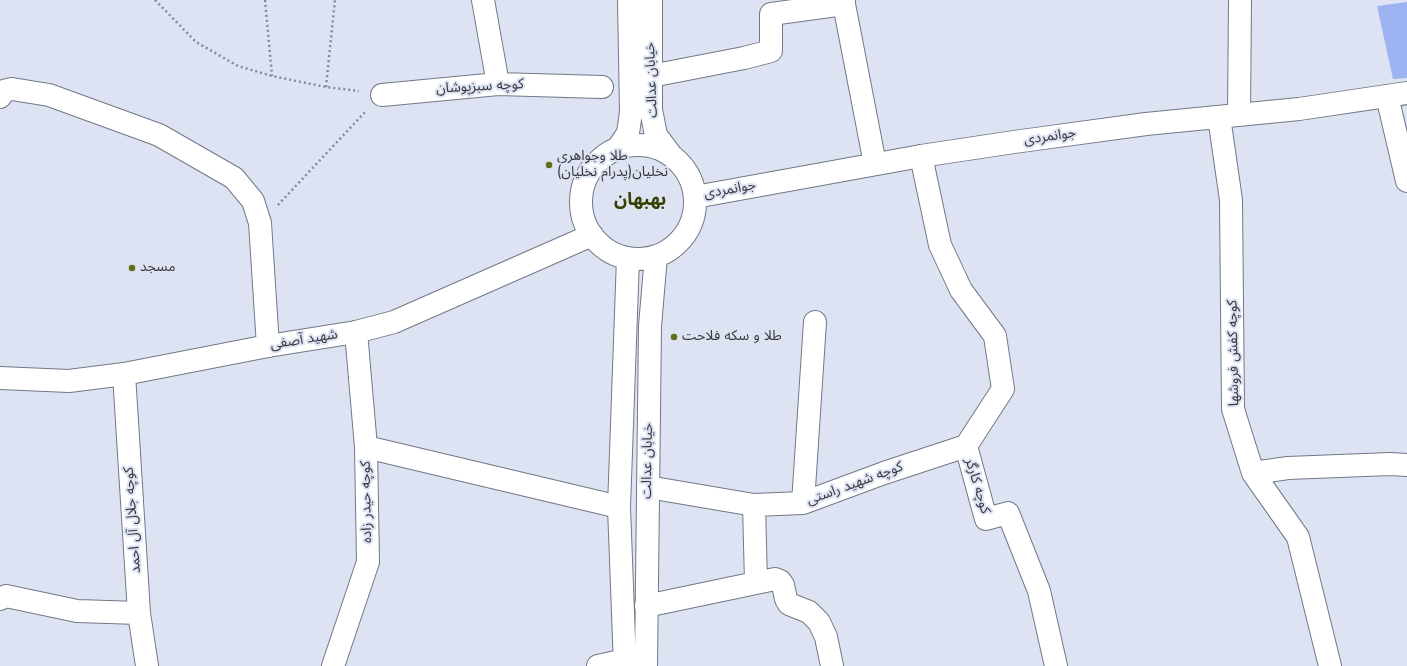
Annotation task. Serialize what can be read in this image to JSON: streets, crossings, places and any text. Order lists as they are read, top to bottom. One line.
{"streets":{"street":["خیابان عدالت","کوچه سبزپوشان","جوانمردی","شهید آصفی","کوچه کفش فروشها","کوچه شهید راستی","کوچه کارگر","کوچه حیدر زاده","کوچه جلال آل احمد"]},"crossings":[["خیابان عدالت","جوانمردی"],["خیابان عدالت","شهید آصفی"],["خیابان عدالت","کوچه شهید راستی"],["جوانمردی","شهید آصفی"],["جوانمردی","کوچه کفش فروشها"],["جوانمردی","کوچه کارگر"],["شهید آصفی","کوچه حیدر زاده"],["شهید آصفی","کوچه جلال آل احمد"],["کوچه شهید راستی","کوچه کارگر"]],"districts":["بهبهان"],"places":["طلا وجواهری نخلیان(پدرام نخلیان)","مسجد","طلا و سکه فلاحت"]}
